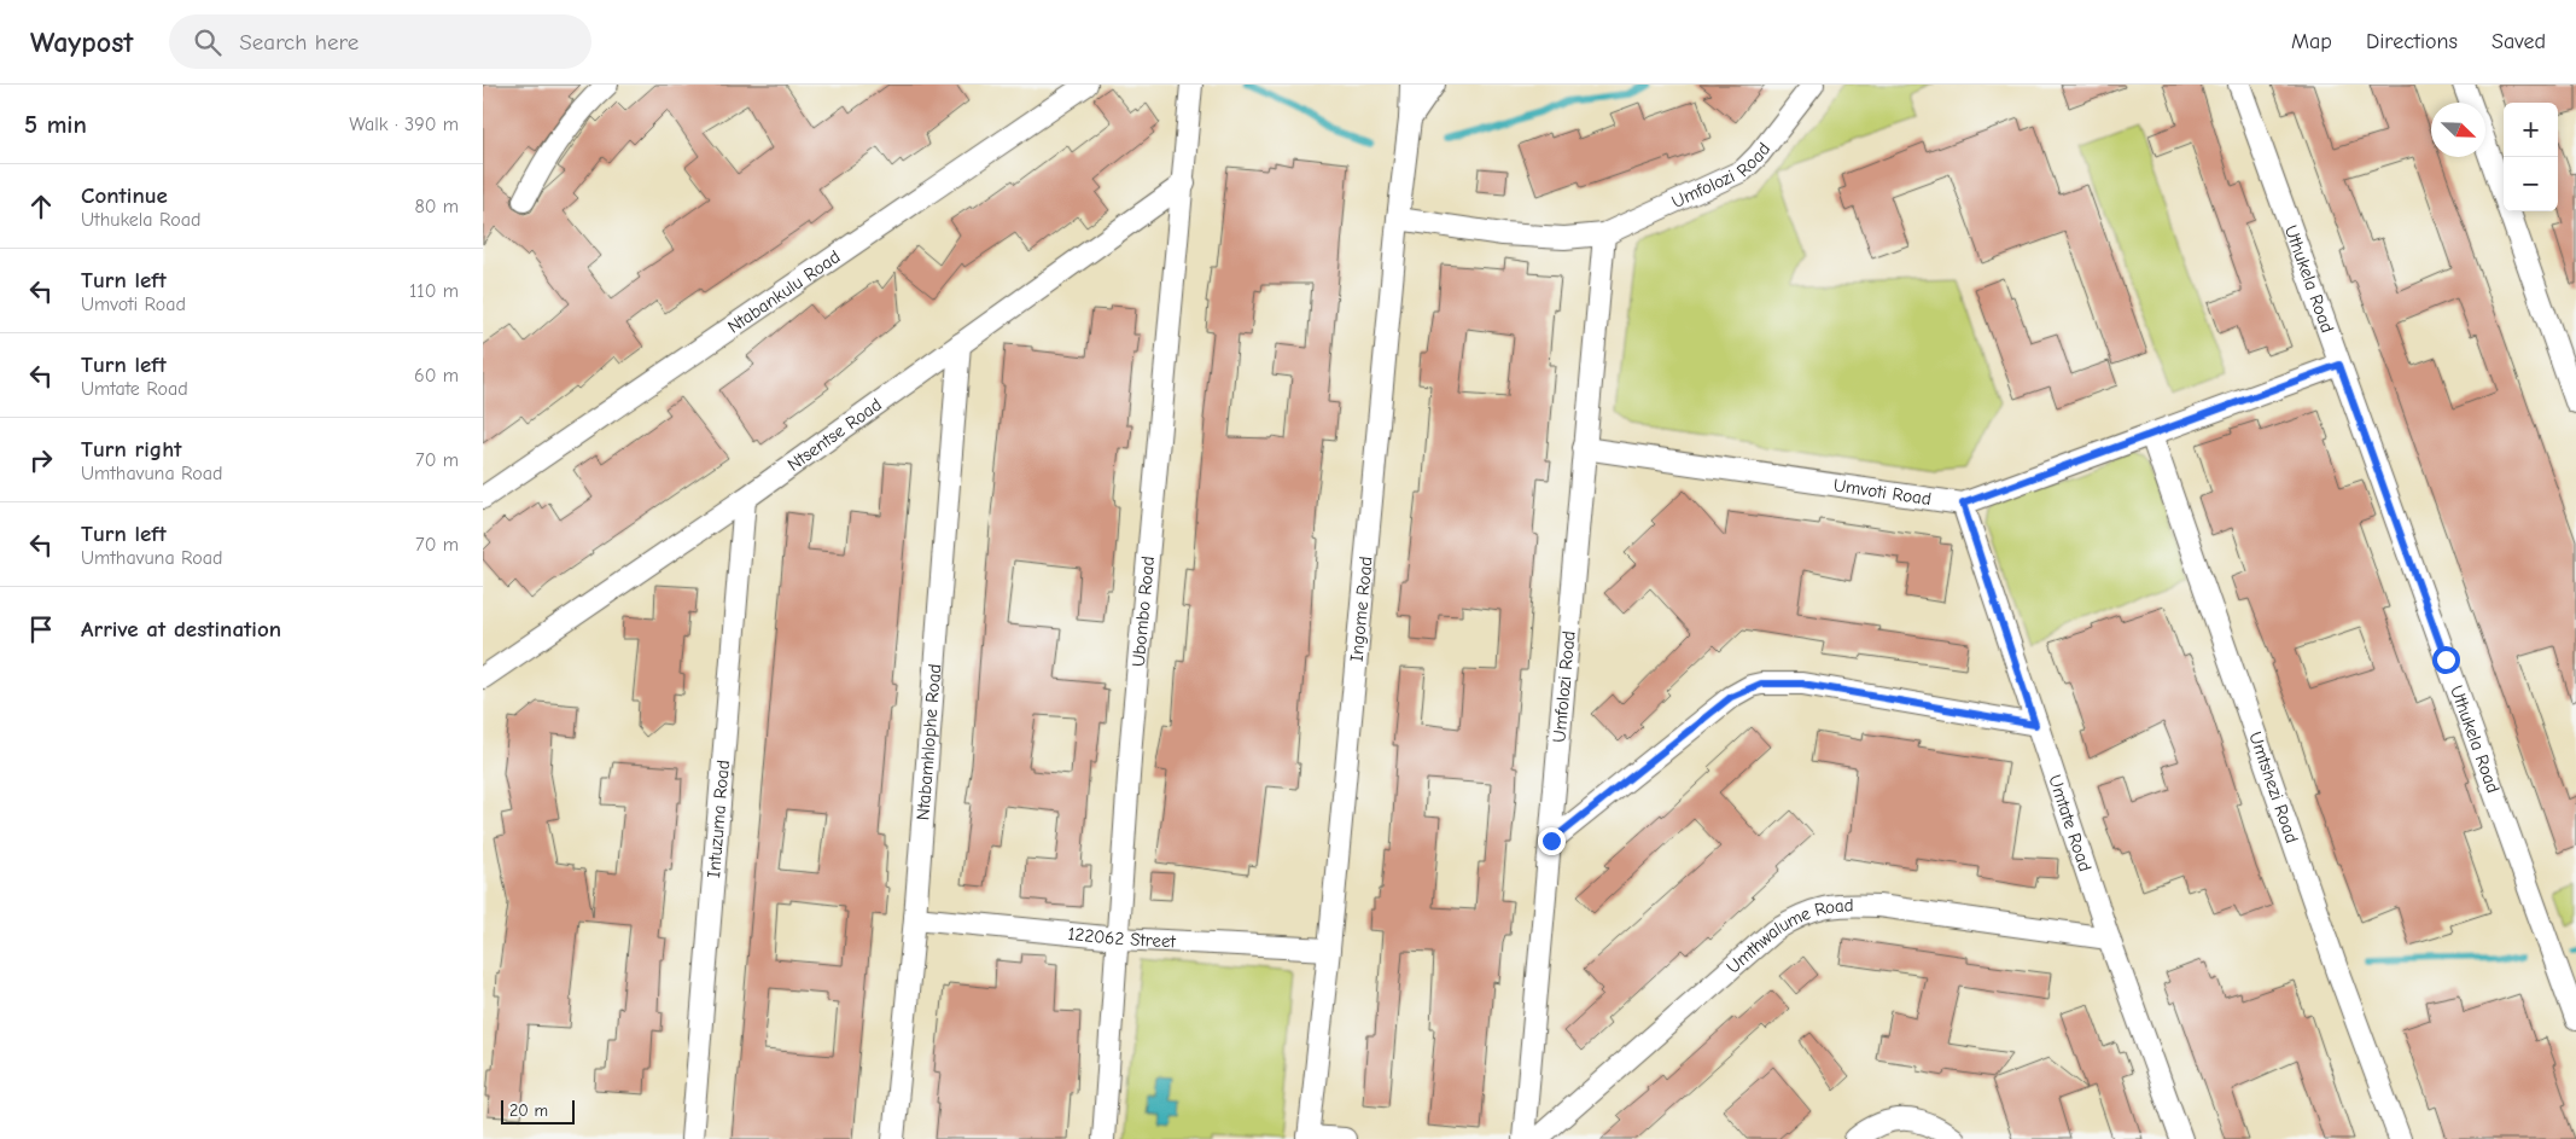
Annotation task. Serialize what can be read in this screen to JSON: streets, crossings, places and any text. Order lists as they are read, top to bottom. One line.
{"streets":{"street":["Umfolozi Road","Uthukela Road","Ntabankulu Road","Ntsentse Road","Umvoti Road","Ingome Road","Ubombo Road","Ntabamhlophe Road","Umtshezi Road","Intuzuma Road","Umtate Road","122062 Street","Umthwalume Road"]},"crossings":[["Umfolozi Road","Umvoti Road"],["Umfolozi Road","Ingome Road"],["Uthukela Road","Umvoti Road"],["Ntsentse Road","Ubombo Road"],["Ntsentse Road","Ntabamhlophe Road"],["Ntsentse Road","Intuzuma Road"],["Umvoti Road","Umtshezi Road"],["Umvoti Road","Umtate Road"],["Ingome Road","122062 Street"],["Ubombo Road","122062 Street"],["Ntabamhlophe Road","122062 Street"],["Umtate Road","Umthwalume Road"]],"scale_bar":"20 m","north":"bottom right","page":{"header":"Waypost","search":"Search here","nav":["Map","Directions","Saved"],"heading":["5 min","Walk · 390 m"],"map_buttons":["+","−"],"list":[["Continue","Uthukela Road","80 m"],["Turn left","Umvoti Road","110 m"],["Turn left","Umtate Road","60 m"],["Turn right","Umthavuna Road","70 m"],["Turn left","Umthavuna Road","70 m"],"Arrive at destination"],"scale":"20 m"}}
